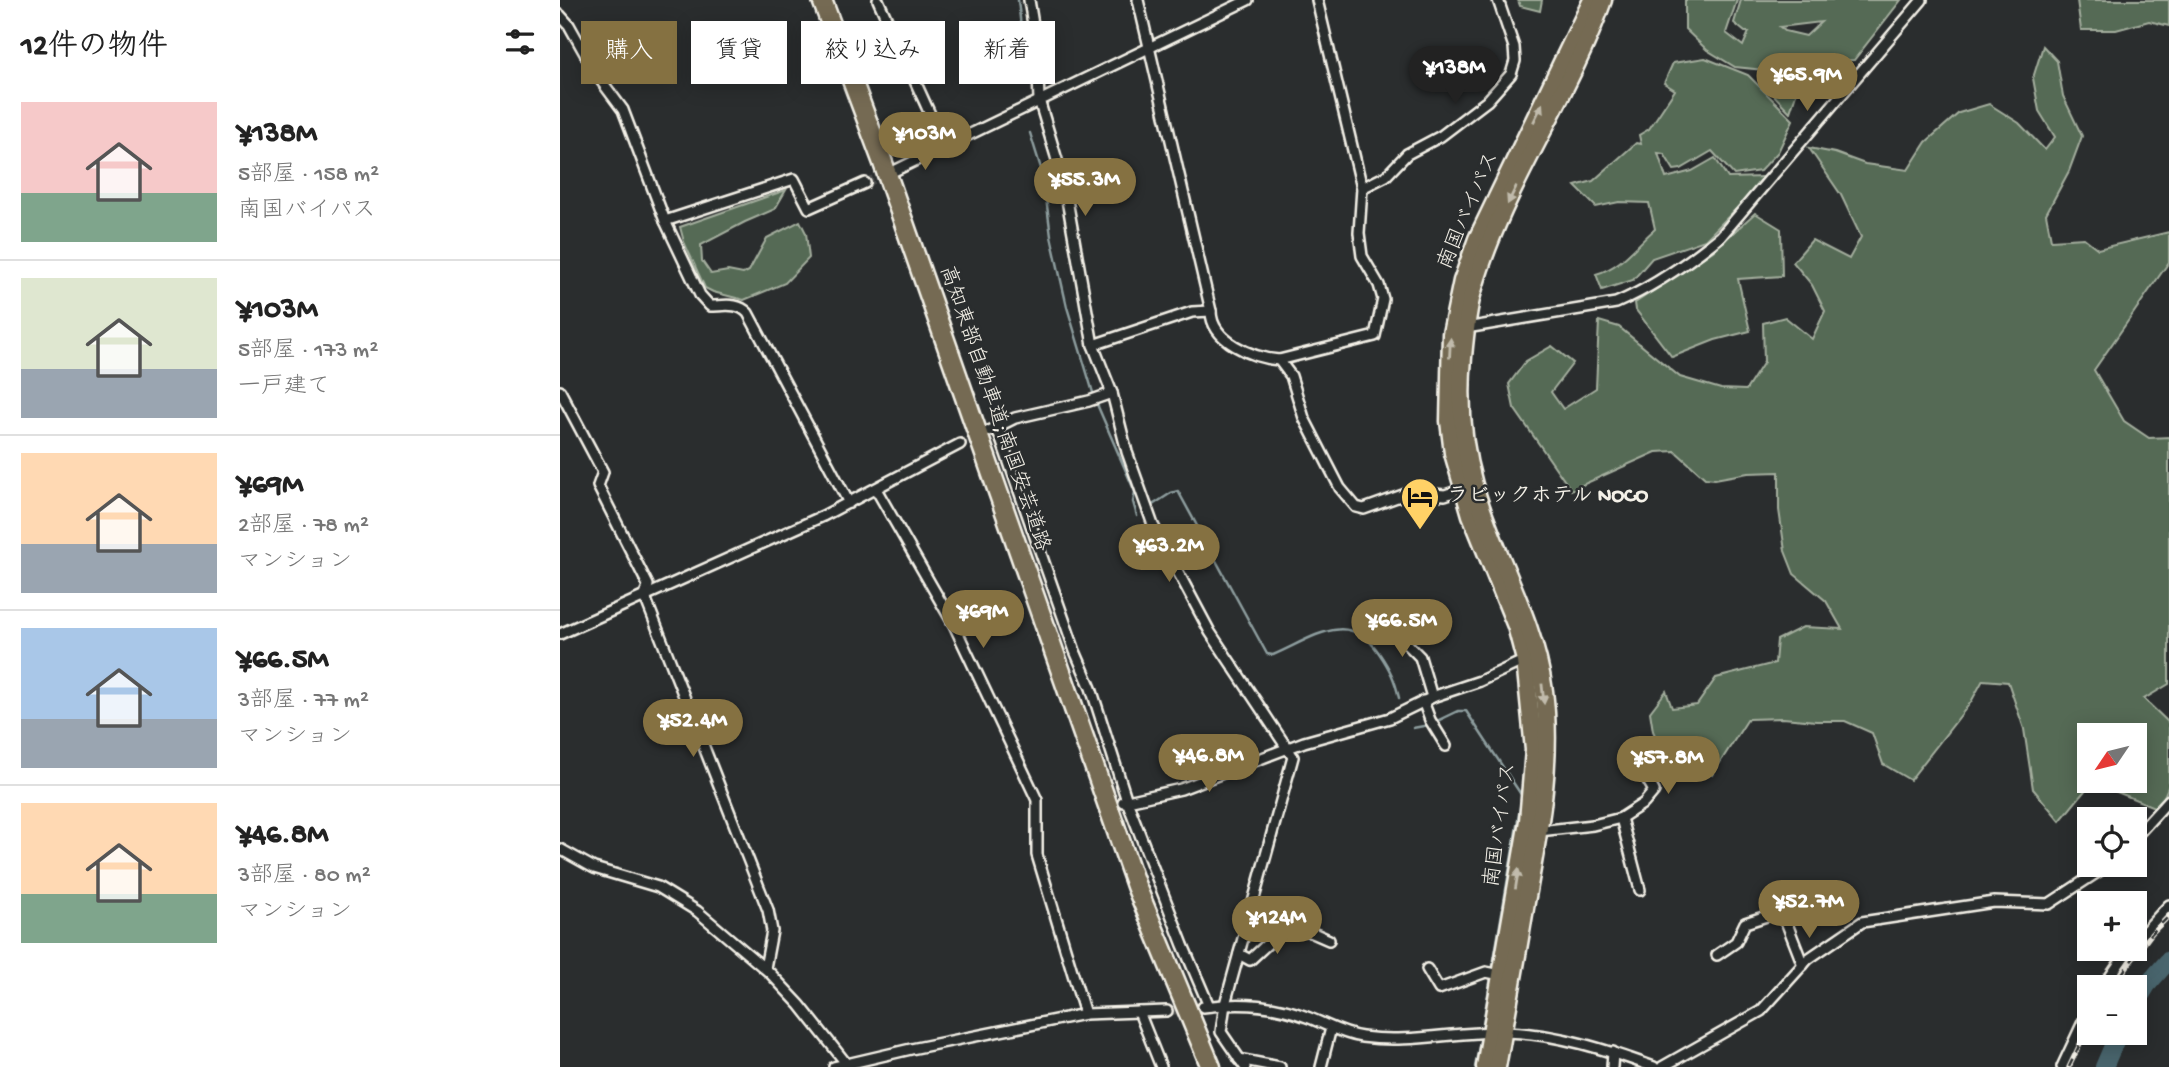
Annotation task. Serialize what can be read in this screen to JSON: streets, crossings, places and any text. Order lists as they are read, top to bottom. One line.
{"streets":{"highway":["南国バイパス","高知東部自動車道;南国安芸道路"]},"places":{"hotel":["ラビックホテル NOCO"]},"north":"bottom left","page":{"heading":"12件の物件","chip":["購入","賃貸","絞り込み","新着"],"price":["¥138M","¥65.9M","¥103M","¥55.3M","¥63.2M","¥69M","¥66.5M","¥52.4M","¥46.8M","¥57.8M","¥52.7M","¥124M"],"list":[{"name":"¥138M","note":"5部屋 · 158 m² · 南国バイパス"},{"name":"¥103M","note":"5部屋 · 173 m² · 一戸建て"},{"name":"¥69M","note":"2部屋 · 78 m² · マンション"},{"name":"¥66.5M","note":"3部屋 · 77 m² · マンション"},{"name":"¥46.8M","note":"3部屋 · 80 m² · マンション"}],"map_buttons":["+","−"]}}
